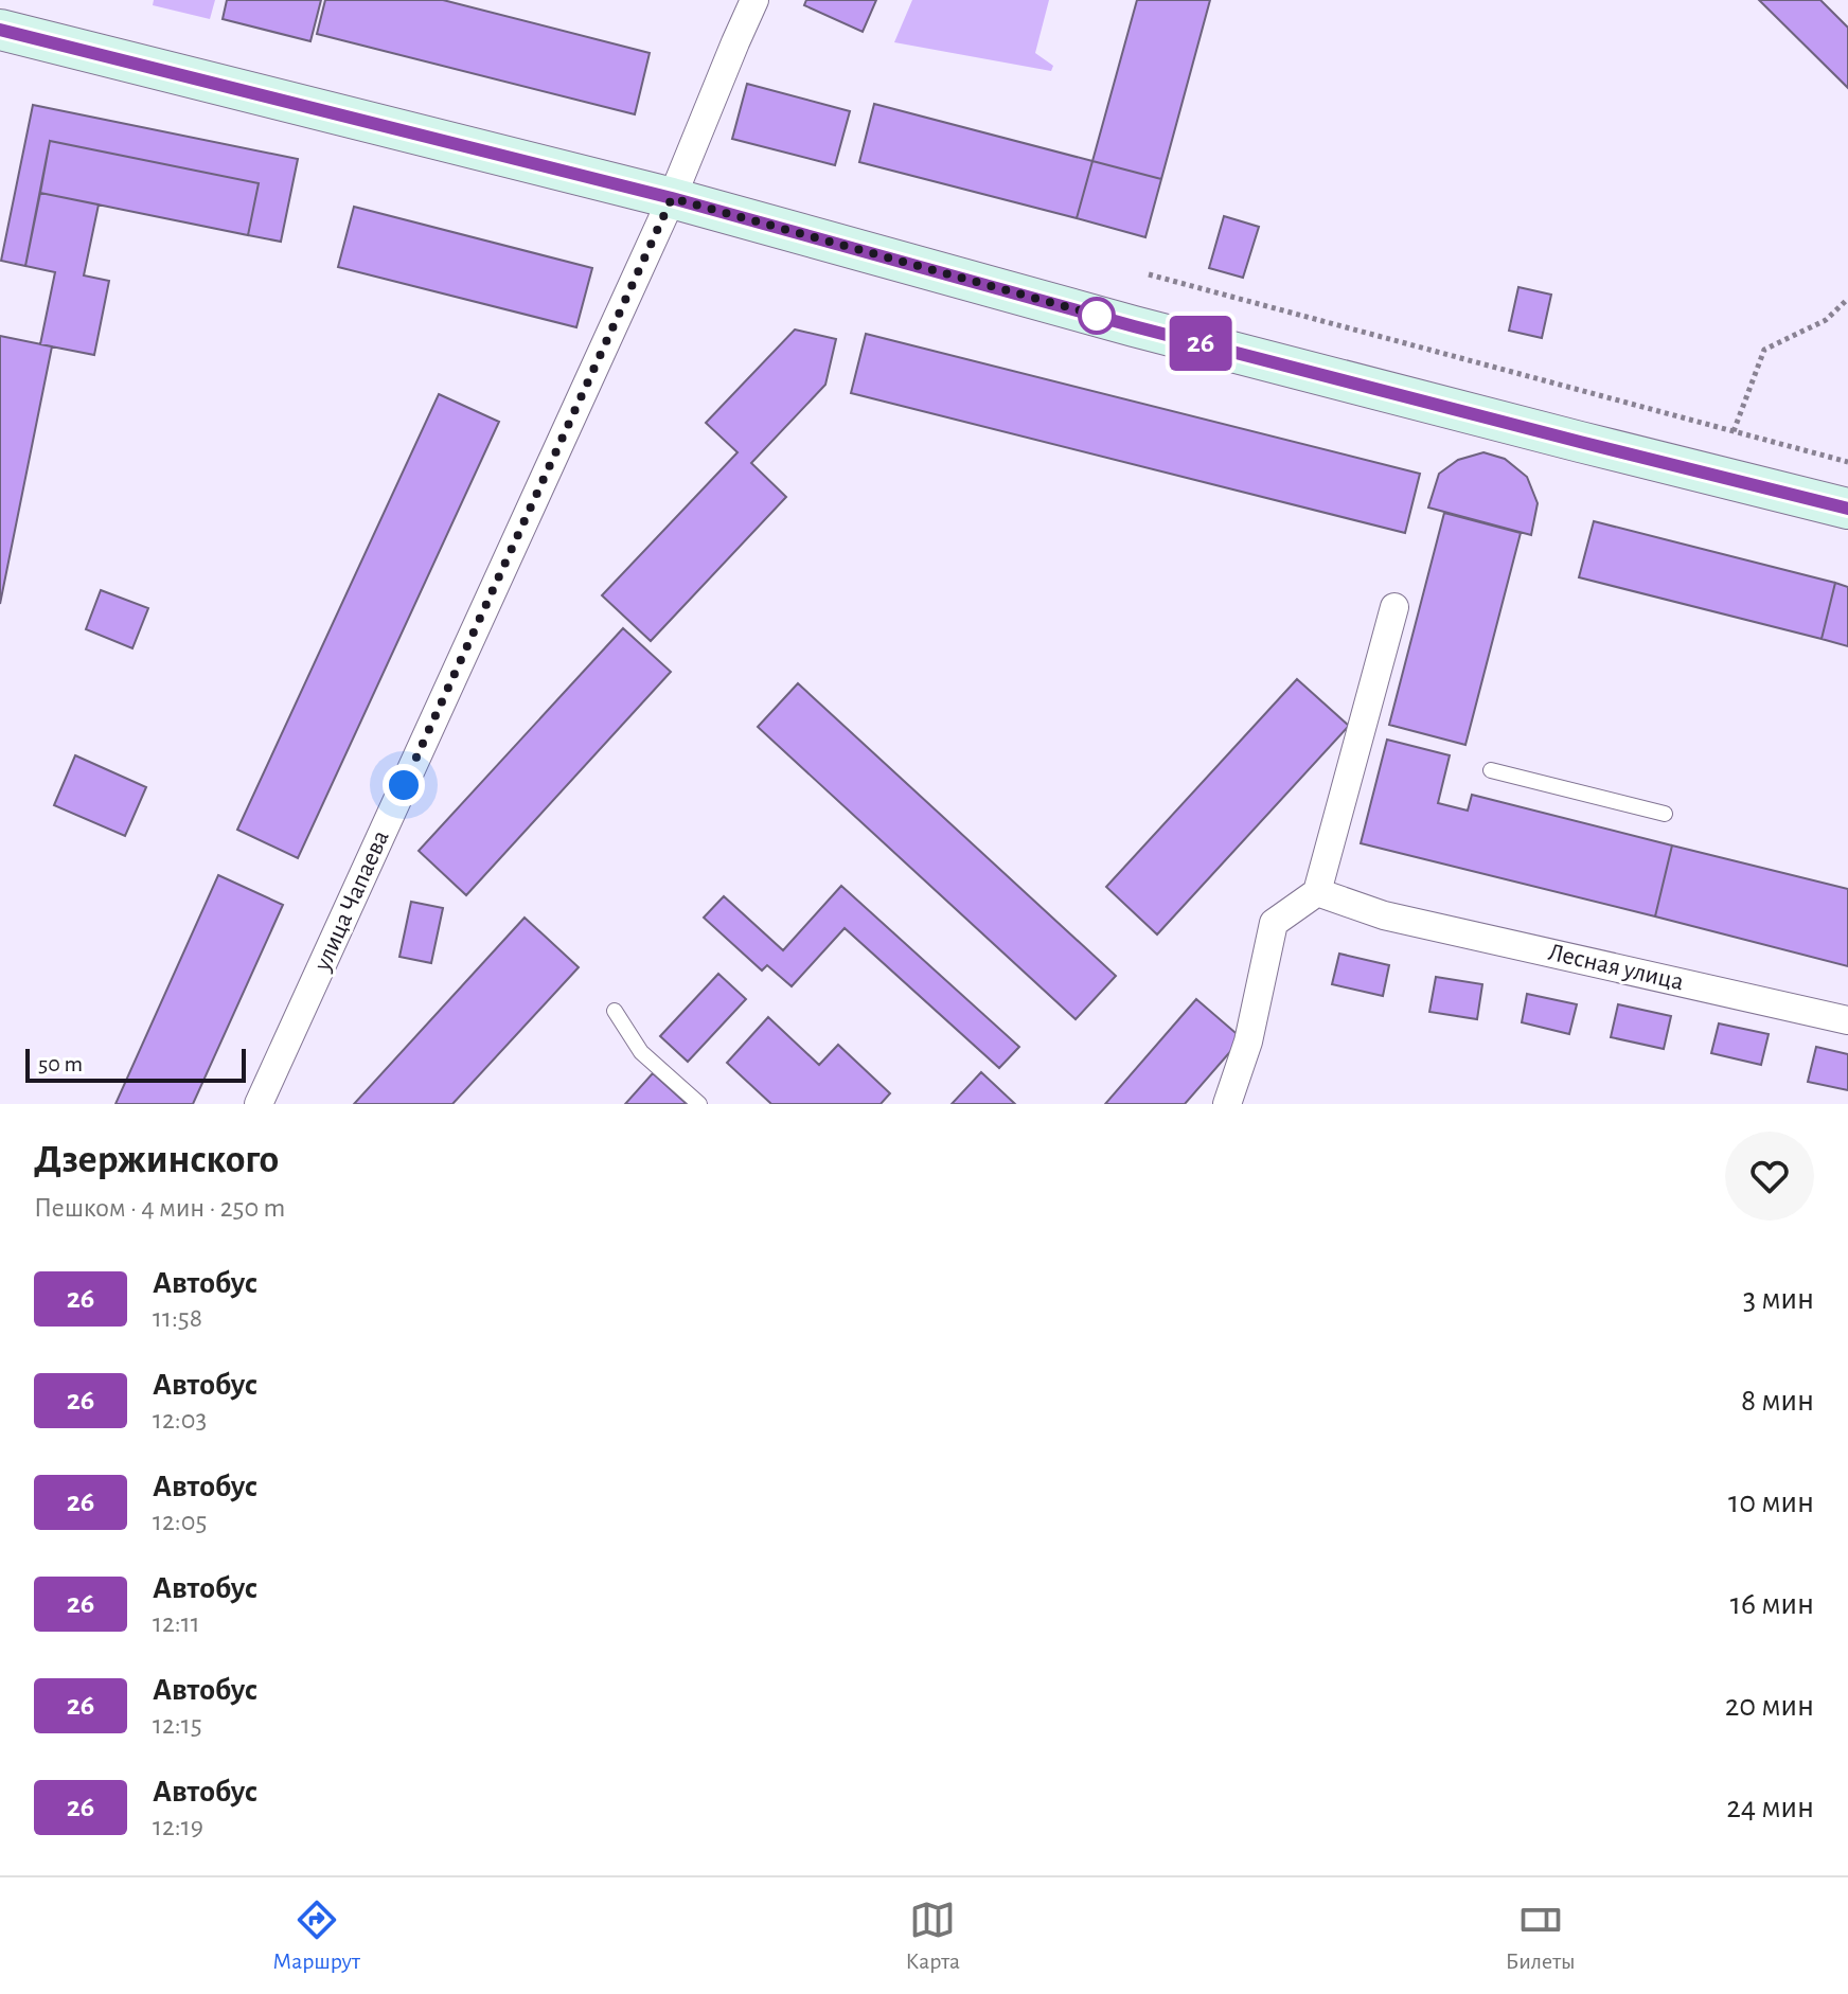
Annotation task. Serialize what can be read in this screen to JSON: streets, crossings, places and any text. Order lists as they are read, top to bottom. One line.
{"streets":{"street":["улица Чапаева","Лесная улица"]},"lines":["bus line 26"],"scale_bar":"50 m","page":{"on_map":"26","scale":"50 m","heading":["Дзержинского","Пешком · 4 мин · 250 m"],"list":[{"mark":"26","name":"Автобус","note":"11:58","value":"3 мин"},{"mark":"26","name":"Автобус","note":"12:03","value":"8 мин"},{"mark":"26","name":"Автобус","note":"12:05","value":"10 мин"},{"mark":"26","name":"Автобус","note":"12:11","value":"16 мин"},{"mark":"26","name":"Автобус","note":"12:15","value":"20 мин"},{"mark":"26","name":"Автобус","note":"12:19","value":"24 мин"}],"tabs":["Маршрут","Карта","Билеты"]}}
